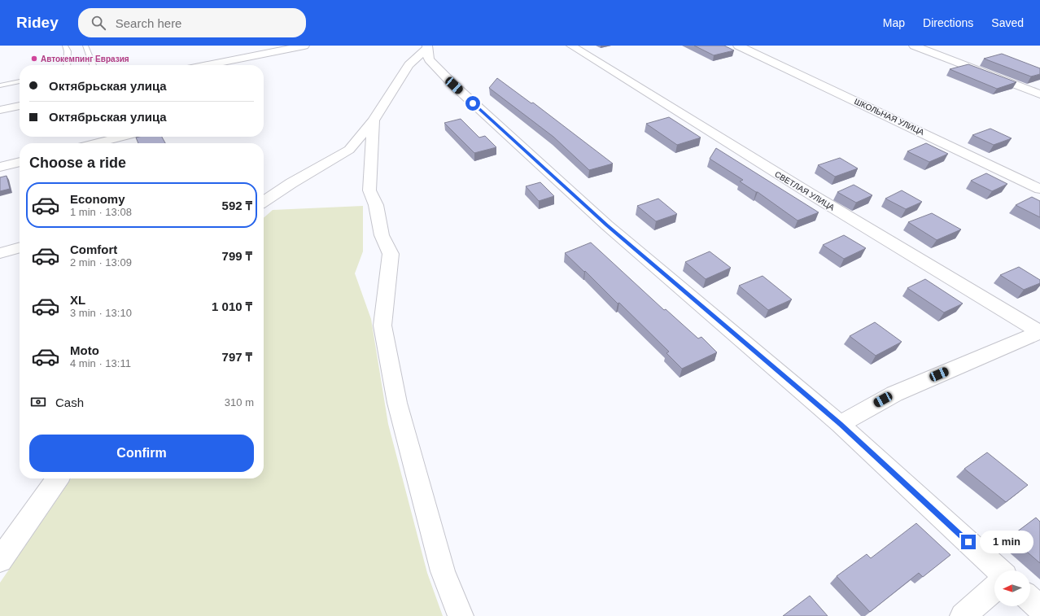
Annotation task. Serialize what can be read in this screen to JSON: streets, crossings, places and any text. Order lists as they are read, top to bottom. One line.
{"streets":{"main road":["ШКОЛЬНАЯ УЛИЦА","СВЕТЛАЯ УЛИЦА"]},"places":["Автокемпинг Евразия"],"north":"left","page":{"header":"Ridey","search":"Search here","nav":["Map","Directions","Saved"],"banner":["Октябрьская улица","Октябрьская улица"],"heading":"Choose a ride","list":[{"name":"Economy","note":"1 min · 13:08","value":"592 ₸"},{"name":"Comfort","note":"2 min · 13:09","value":"799 ₸"},{"name":"XL","note":"3 min · 13:10","value":"1 010 ₸"},{"name":"Moto","note":"4 min · 13:11","value":"797 ₸"}],"pay":["Cash","310 m"],"buttons":"Confirm","bubble":"1 min"}}
